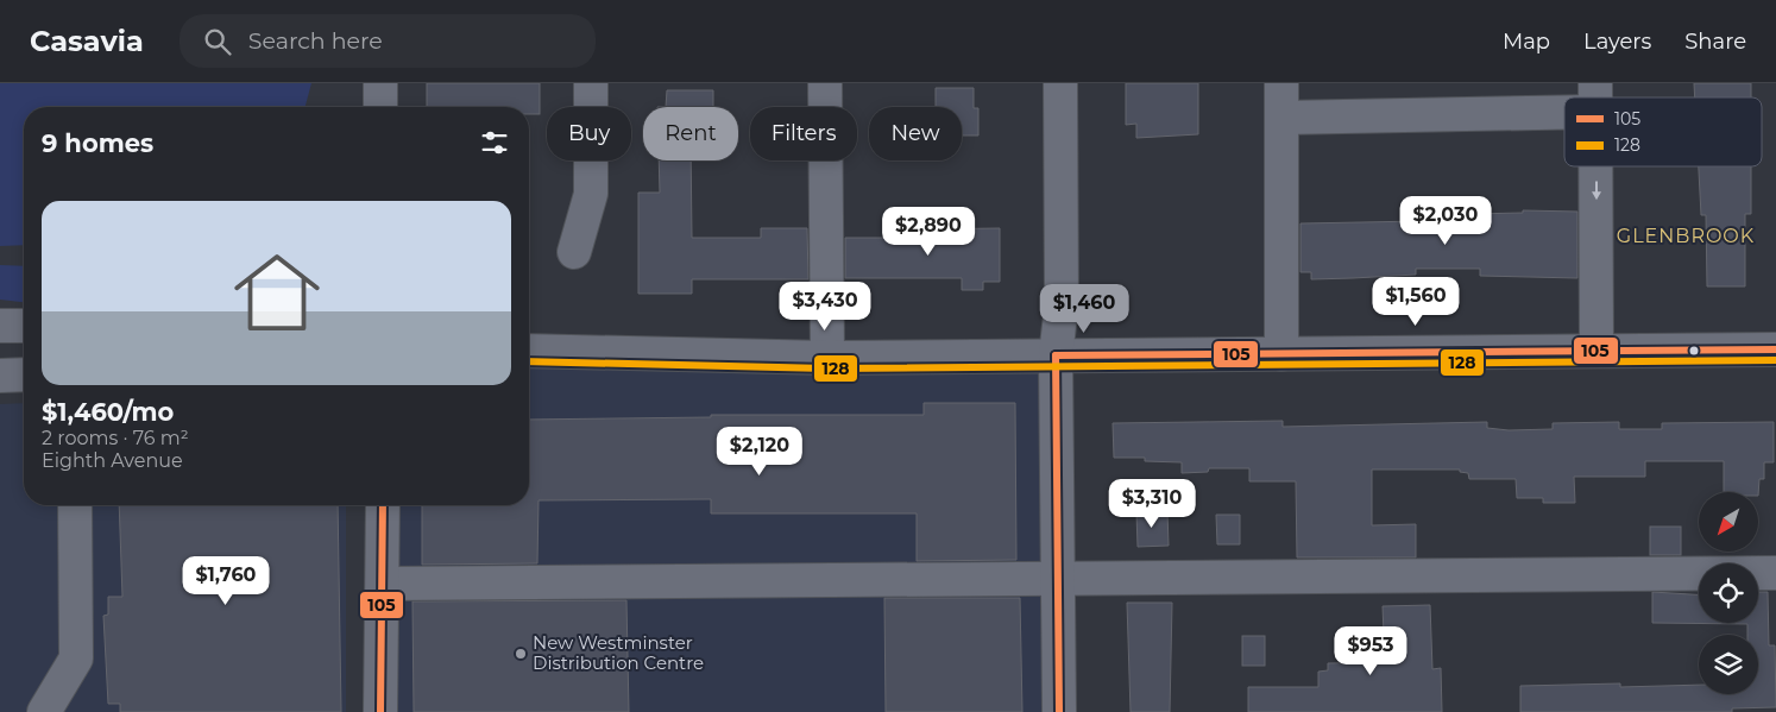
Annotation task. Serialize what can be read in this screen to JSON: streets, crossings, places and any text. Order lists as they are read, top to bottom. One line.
{"districts":["GLENBROOK"],"places":["New Westminster Distribution Centre"],"lines":["transit line 105","transit line 128"],"legend":["105","128"],"north":"bottom left","page":{"header":"Casavia","search":"Search here","nav":["Map","Layers","Share"],"chip":["Buy","Rent","Filters","New"],"heading":"9 homes","list":[{"name":"$1,460/mo","note":"2 rooms · 76 m² · Eighth Avenue"}],"price":["$2,030","$2,890","$1,560","$3,430","$1,460","$2,120","$3,310","$1,760","$953"]}}
